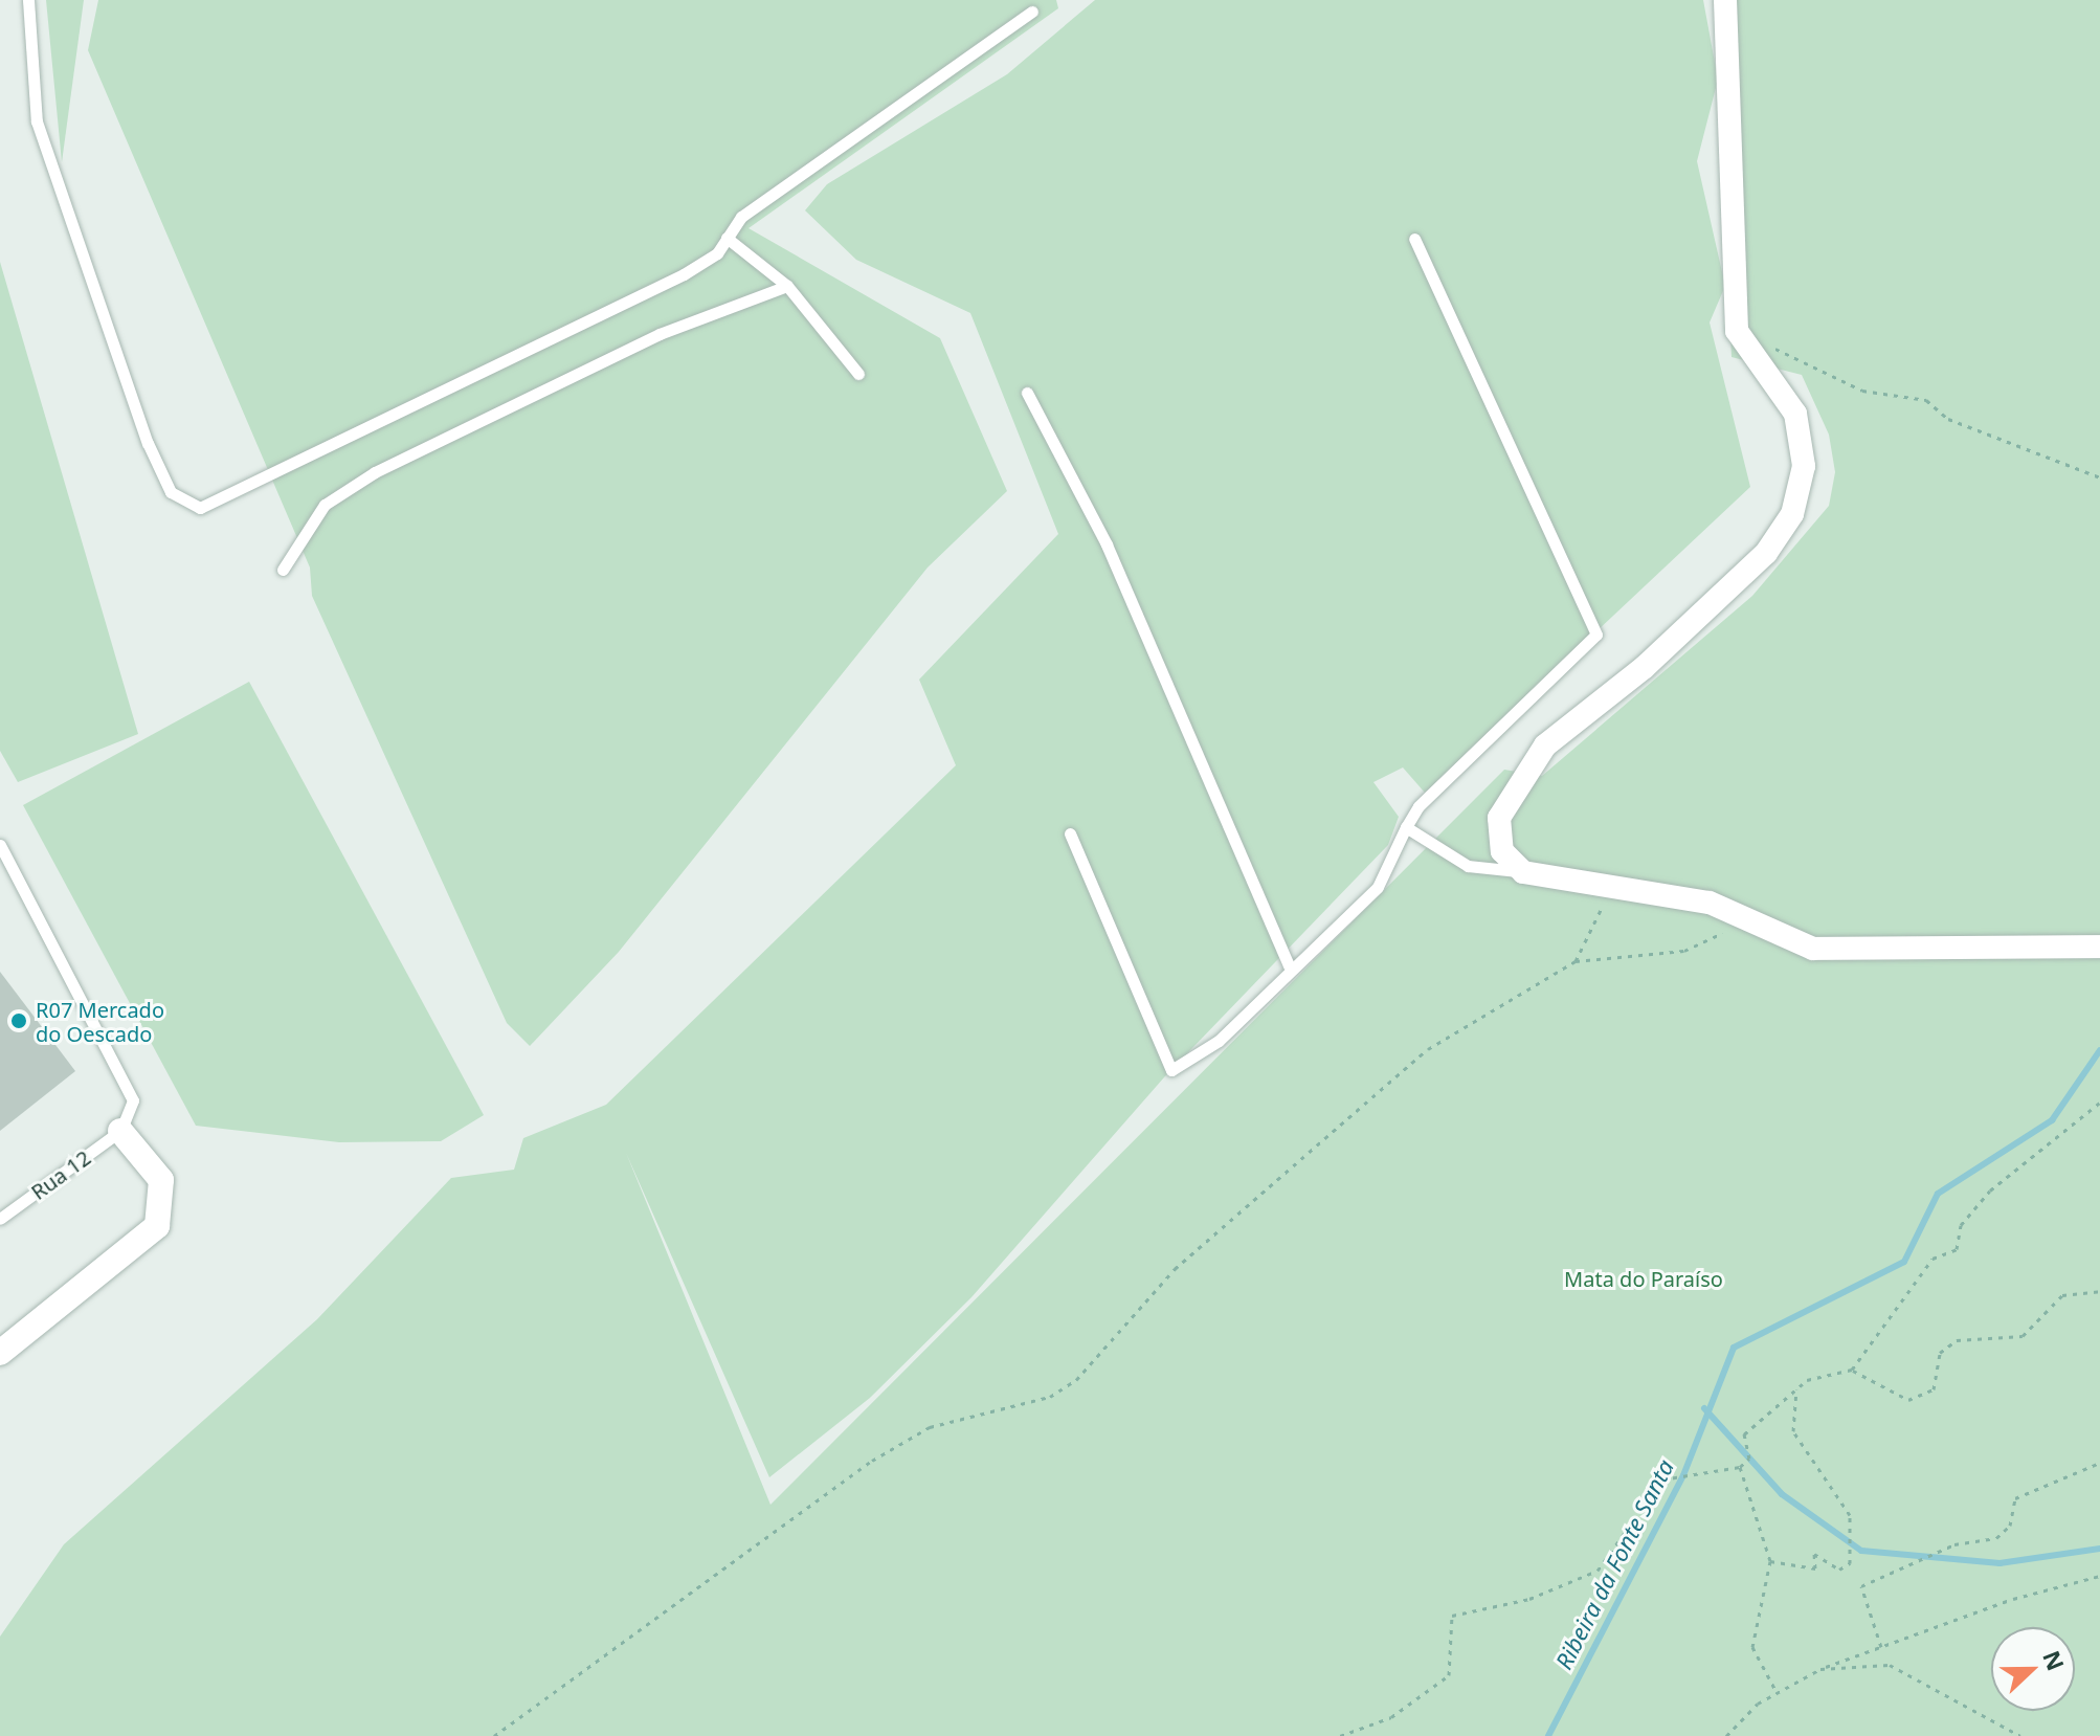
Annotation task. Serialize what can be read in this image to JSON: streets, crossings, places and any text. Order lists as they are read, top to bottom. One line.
{"streets":{"lane":["Rua 12"]},"water":["Ribeira da Fonte Santa"],"parks":["Mata do Paraíso"],"places":["R07 Mercado do Oescado"],"north":"right"}
